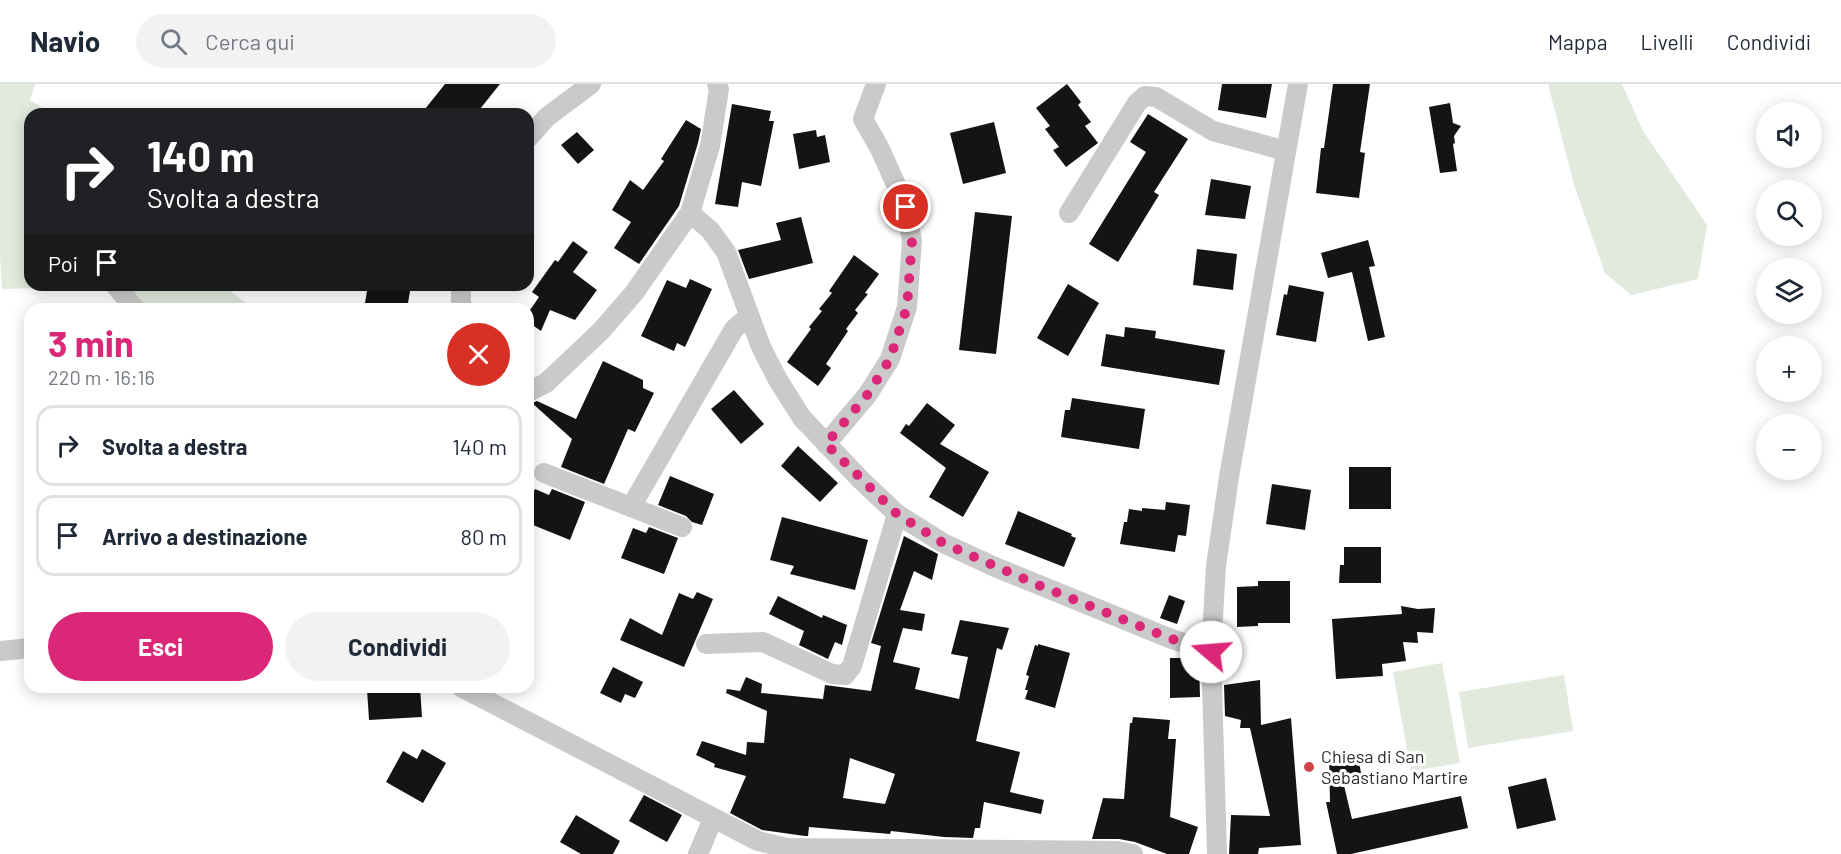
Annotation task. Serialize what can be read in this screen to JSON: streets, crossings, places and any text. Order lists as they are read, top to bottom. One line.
{"places":["Chiesa di San Sebastiano Martire"],"page":{"header":"Navio","search":"Cerca qui","nav":["Mappa","Livelli","Condividi"],"map_buttons":["+","−"],"turn":["140 m","Svolta a destra"],"then":"Poi","heading":["3 min","220 m · 16:16"],"list":[{"name":"Svolta a destra","value":"140 m"},{"name":"Arrivo a destinazione","value":"80 m"}],"buttons":["Esci","Condividi"]}}
